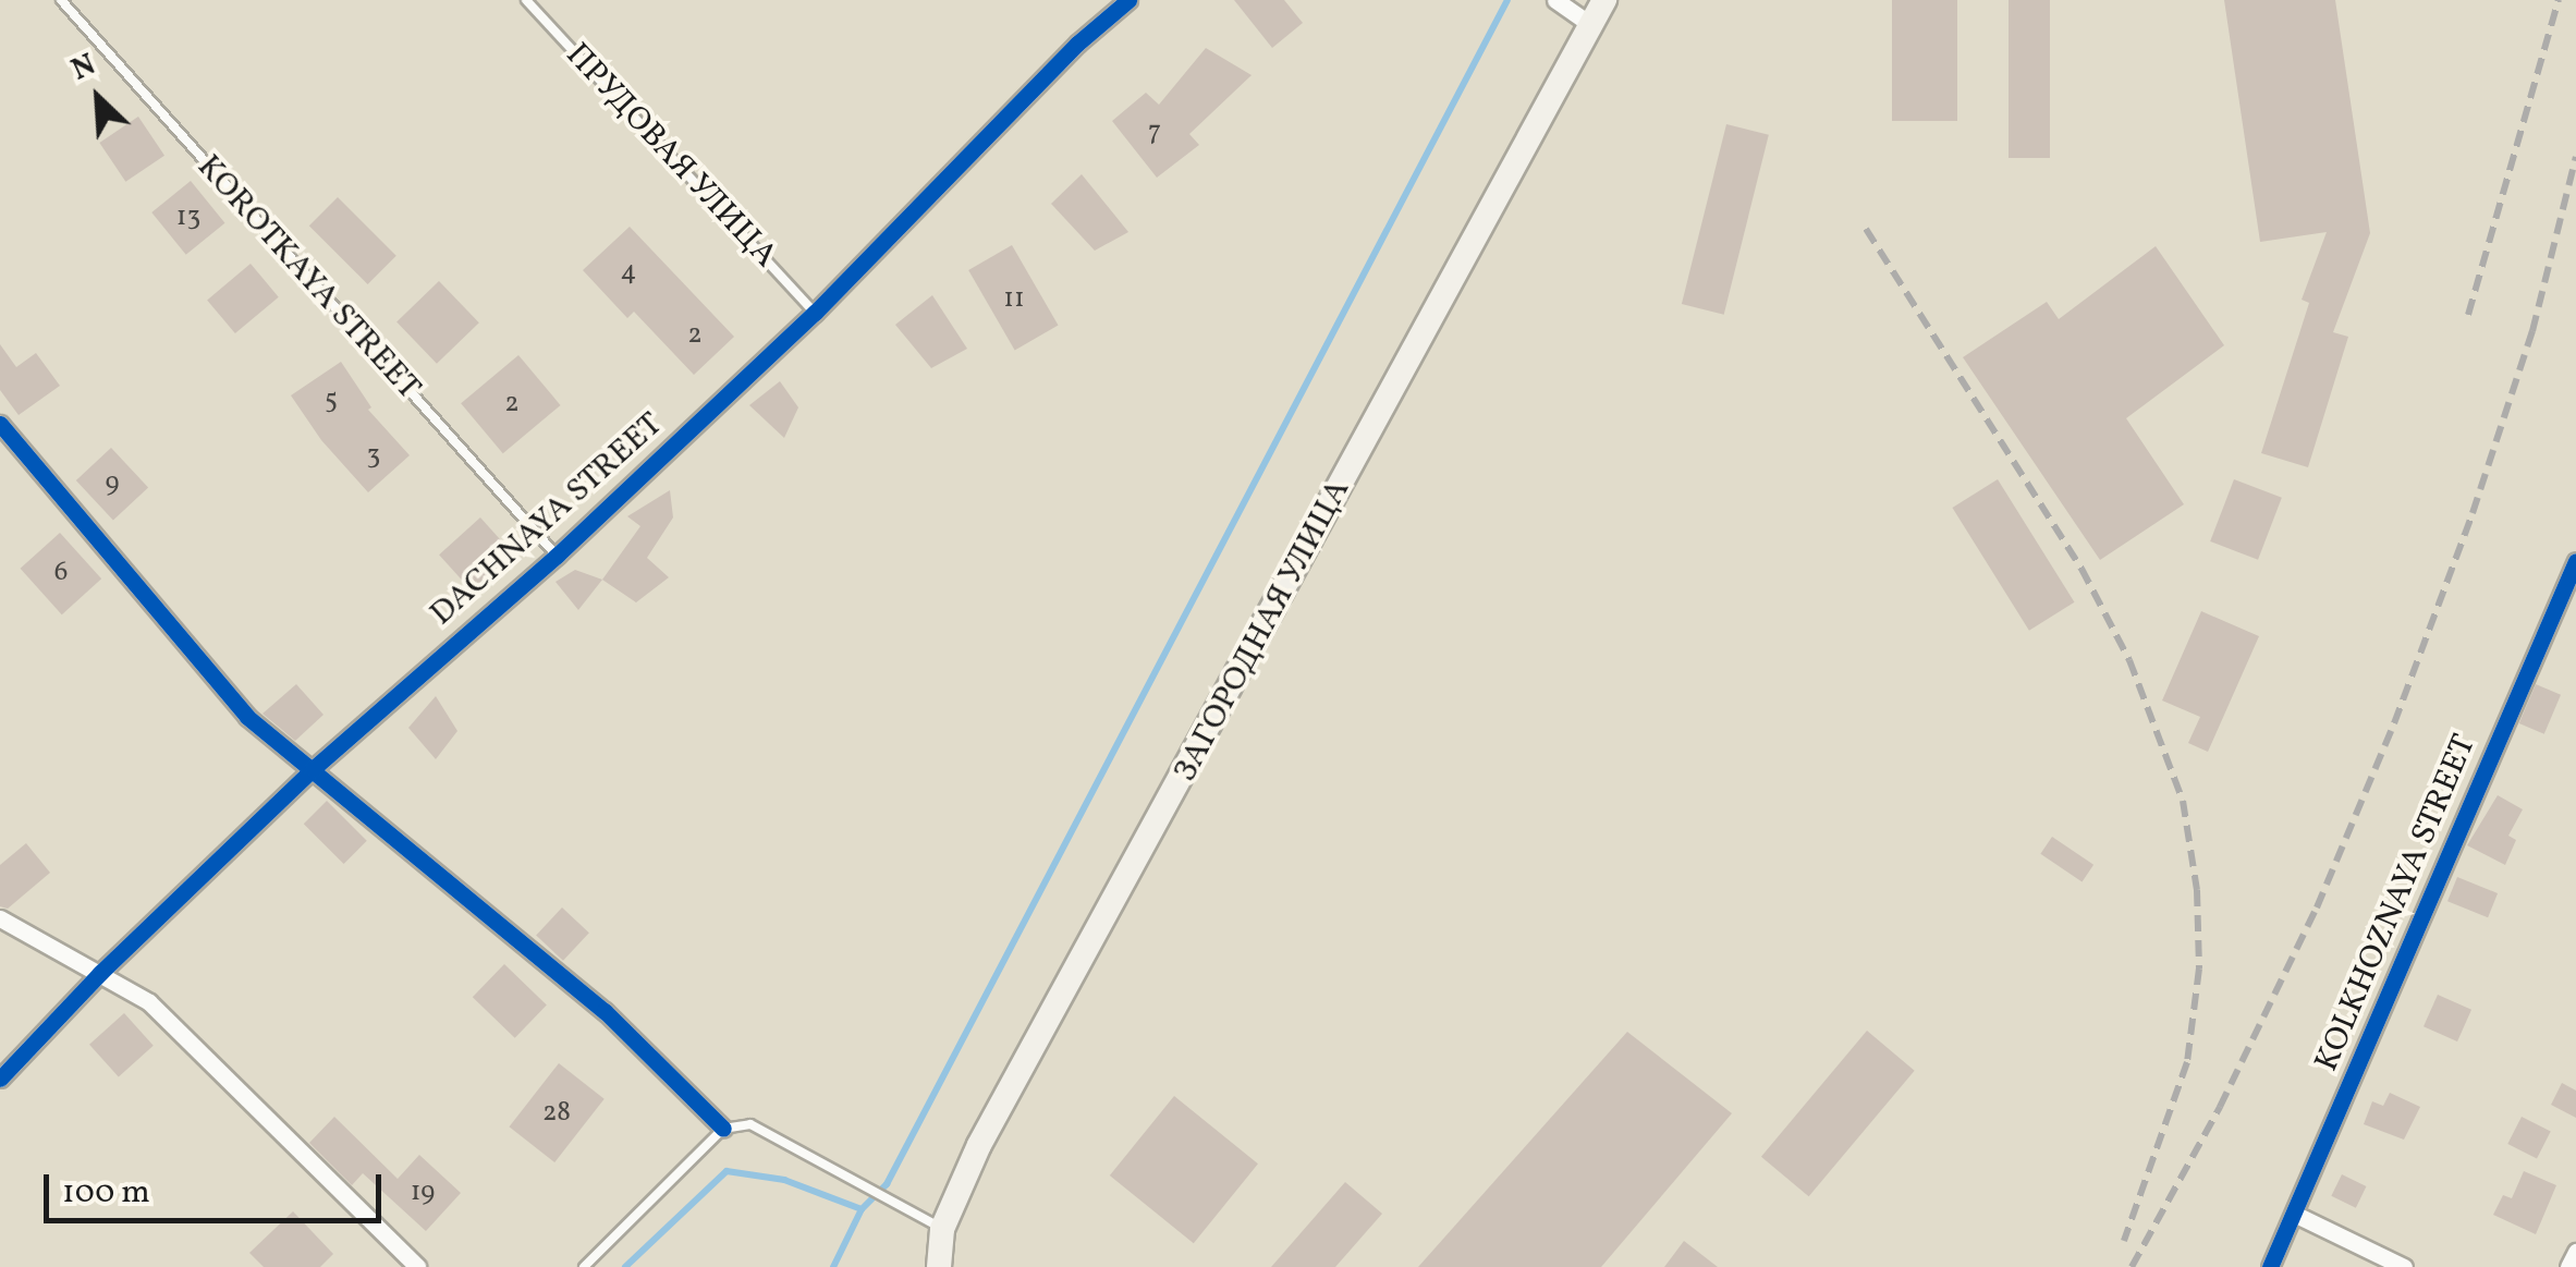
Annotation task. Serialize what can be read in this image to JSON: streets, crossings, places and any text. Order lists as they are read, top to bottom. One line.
{"streets":{"main road":["ЗАГОРОДНАЯ УЛИЦА"],"street":["DACHNAYA STREET","KOLKHOZNAYA STREET"],"lane":["ПРУДОВАЯ УЛИЦА","KOROTKAYA STREET"]},"crossings":[["ПРУДОВАЯ УЛИЦА","DACHNAYA STREET"],["KOROTKAYA STREET","DACHNAYA STREET"]],"house_numbers":["7","13","4","11","2","5","2","3","9","6","28","19"],"scale_bar":"100 m","north":"top left"}
